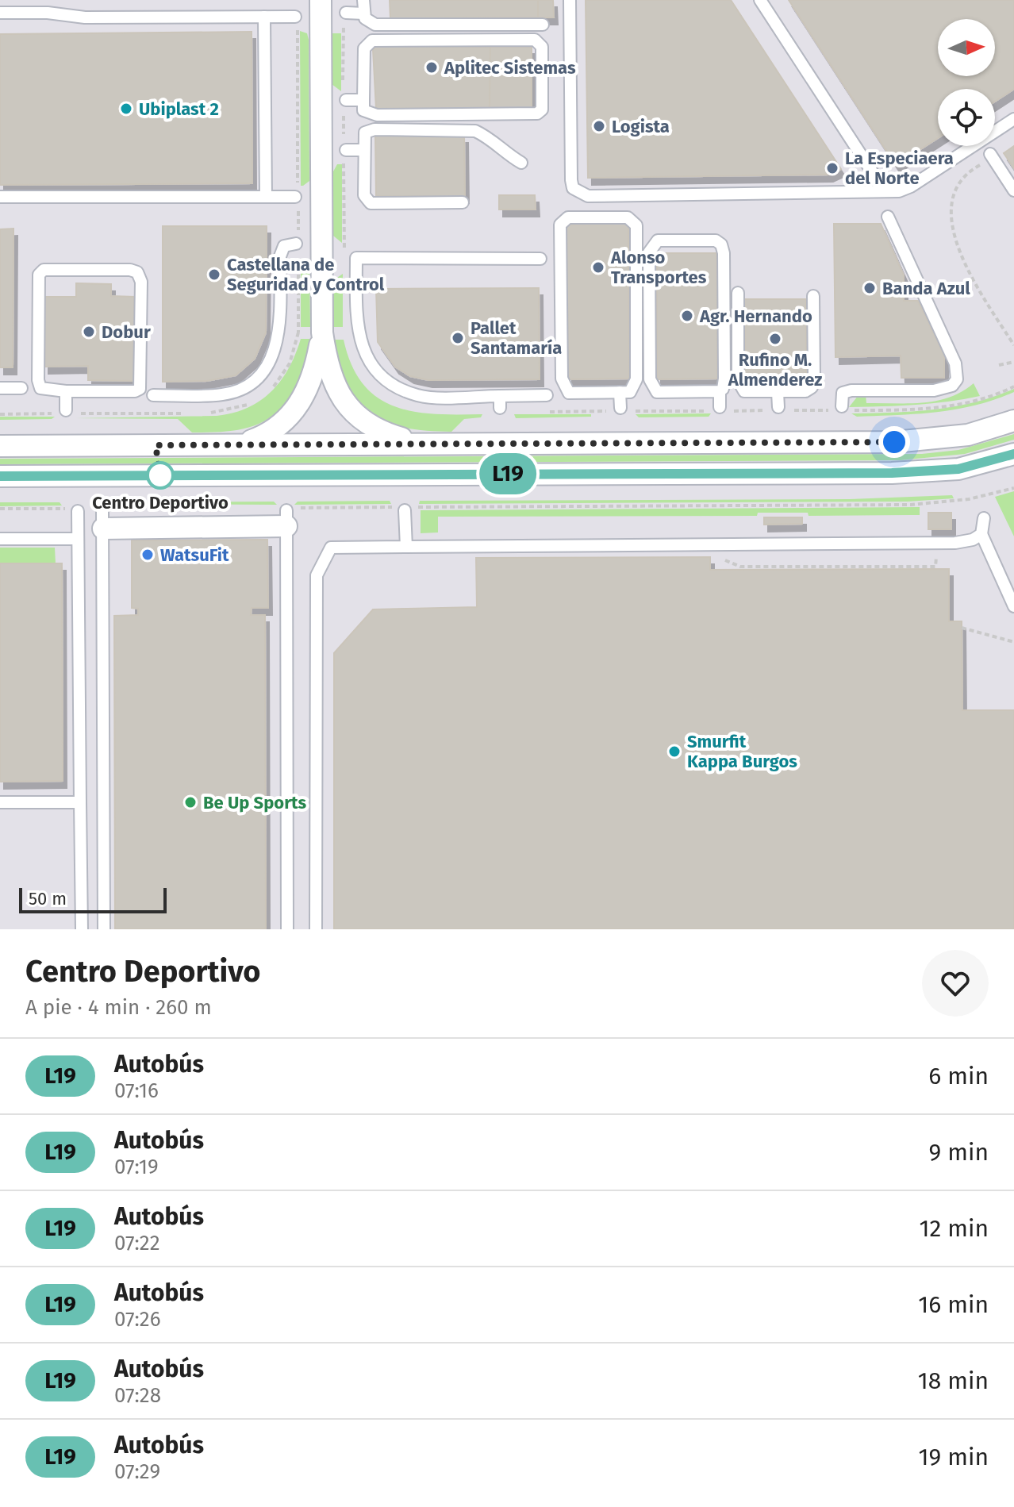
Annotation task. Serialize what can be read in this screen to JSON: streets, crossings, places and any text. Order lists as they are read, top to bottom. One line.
{"places":["Aplitec Sistemas","Ubiplast 2","Logista","La Especiaera del Norte","Alonso Transportes","Castellana de Seguridad y Control","Banda Azul","Agr. Hernando","Dobur","Pallet Santamaría","Rufino M. Almenderez","Centro Deportivo","WatsuFit","Smurfit Kappa Burgos","Be Up Sports"],"lines":["bus line L19"],"scale_bar":"50 m","north":"right","page":{"on_map":"L19","scale":"50 m","heading":["Centro Deportivo","A pie · 4 min · 260 m"],"list":[{"mark":"L19","name":"Autobús","note":"07:16","value":"6 min"},{"mark":"L19","name":"Autobús","note":"07:19","value":"9 min"},{"mark":"L19","name":"Autobús","note":"07:22","value":"12 min"},{"mark":"L19","name":"Autobús","note":"07:26","value":"16 min"},{"mark":"L19","name":"Autobús","note":"07:28","value":"18 min"},{"mark":"L19","name":"Autobús","note":"07:29","value":"19 min"}]}}
